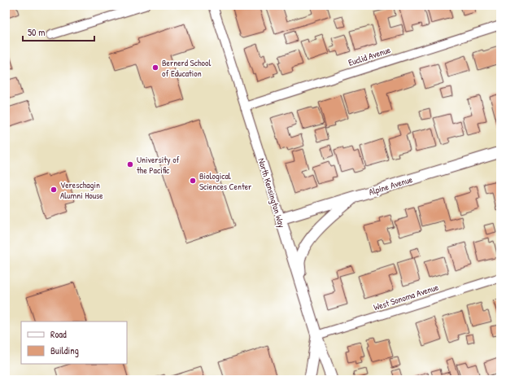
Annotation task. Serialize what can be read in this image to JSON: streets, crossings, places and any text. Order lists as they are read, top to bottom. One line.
{"streets":{"street":["Euclid Avenue","Alpine Avenue","North Kensington Way","West Sonoma Avenue"]},"crossings":[["Euclid Avenue","North Kensington Way"],["Alpine Avenue","North Kensington Way"],["North Kensington Way","West Sonoma Avenue"]],"places":["Bernerd School of Education","University of the Pacific","Biological Sciences Center","Vereschagin Alumni House"],"legend":["Road","Building"],"scale_bar":"50 m"}
